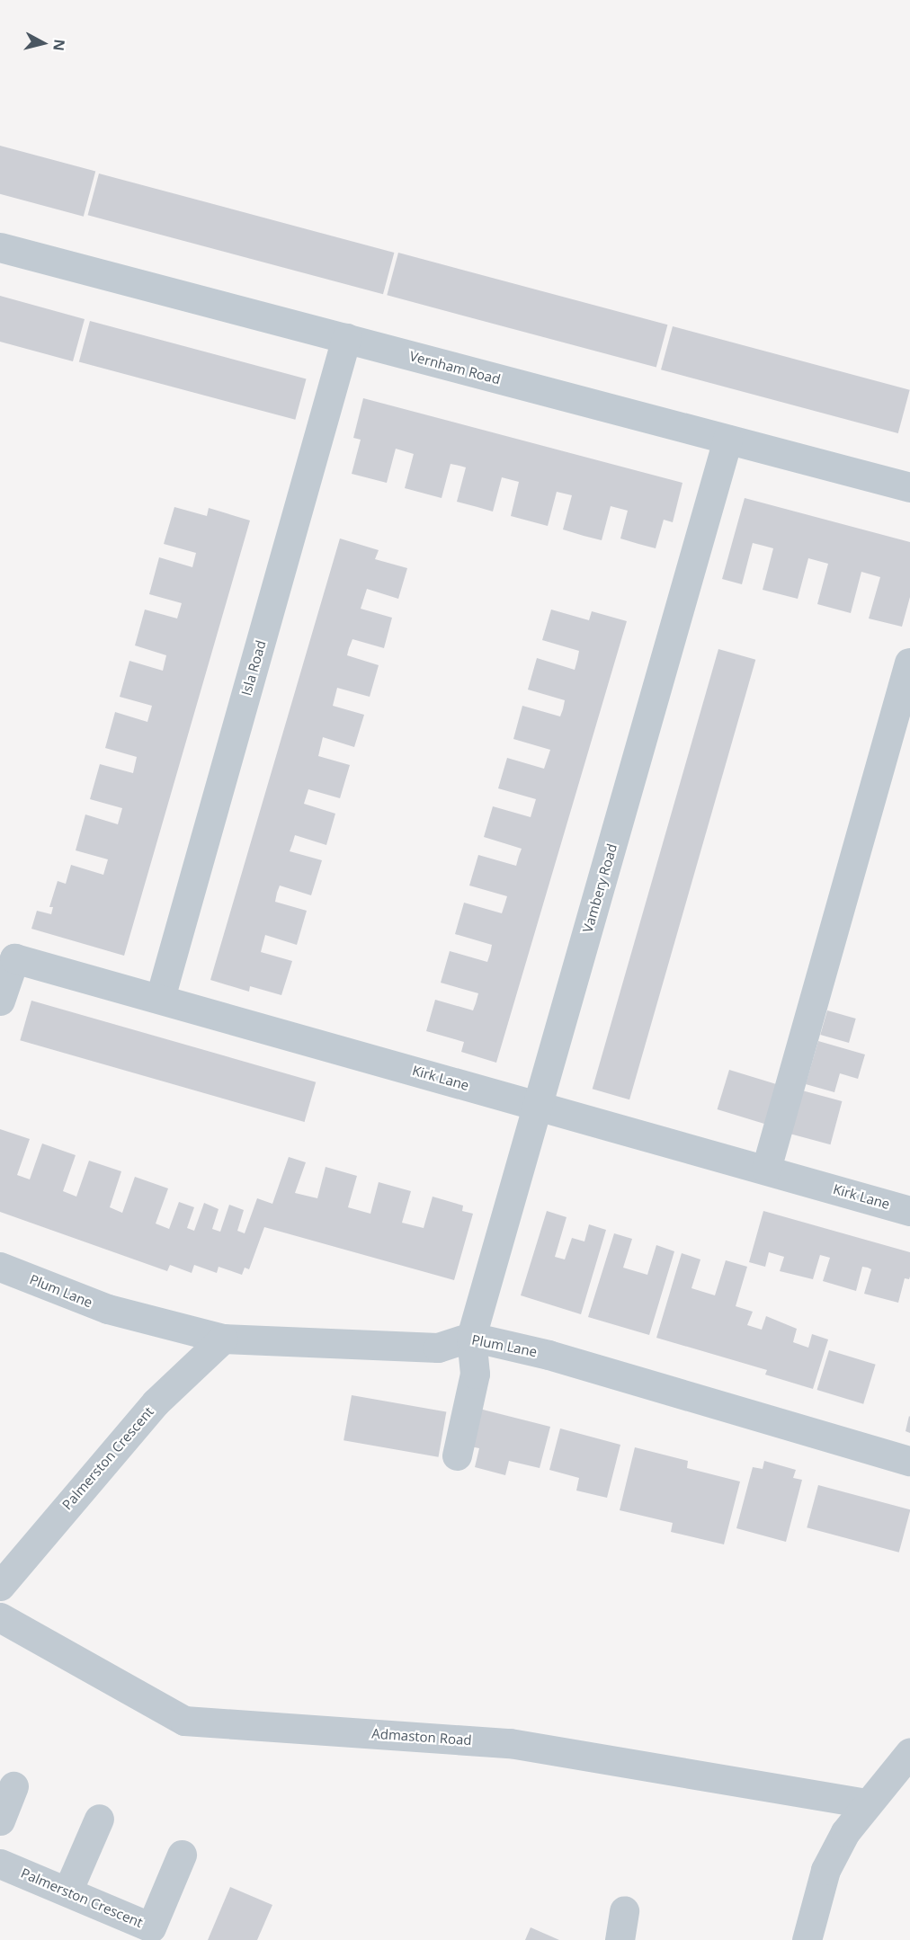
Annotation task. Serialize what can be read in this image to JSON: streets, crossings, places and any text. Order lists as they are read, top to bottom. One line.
{"streets":{"street":["Vernham Road","Isla Road","Vambery Road","Kirk Lane","Plum Lane","Palmerston Crescent","Admaston Road"]},"crossings":[["Vernham Road","Isla Road"],["Vernham Road","Vambery Road"],["Isla Road","Kirk Lane"],["Vambery Road","Kirk Lane"],["Vambery Road","Plum Lane"],["Plum Lane","Palmerston Crescent"]],"north":"right"}
